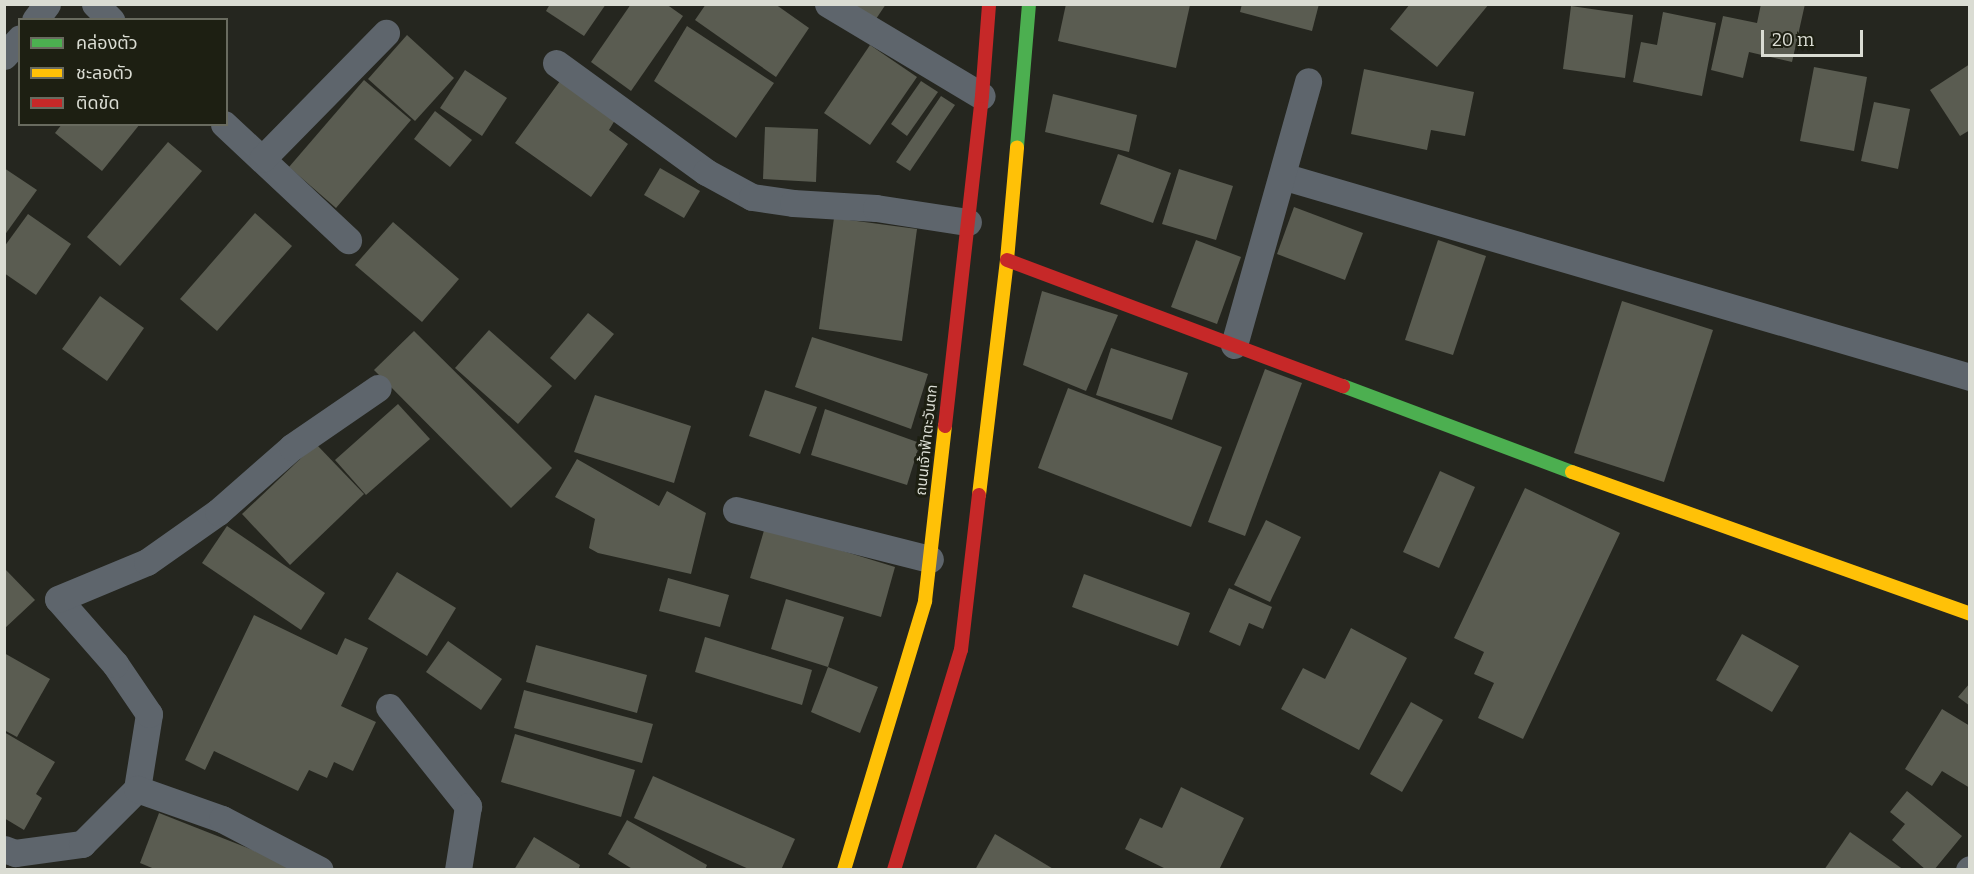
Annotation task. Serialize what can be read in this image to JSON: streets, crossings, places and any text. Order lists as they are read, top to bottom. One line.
{"streets":{"main road":["ถนนเจ้าฟ้าตะวันตก"]},"legend":["คล่องตัว","ชะลอตัว","ติดขัด"],"scale_bar":"20 m"}
